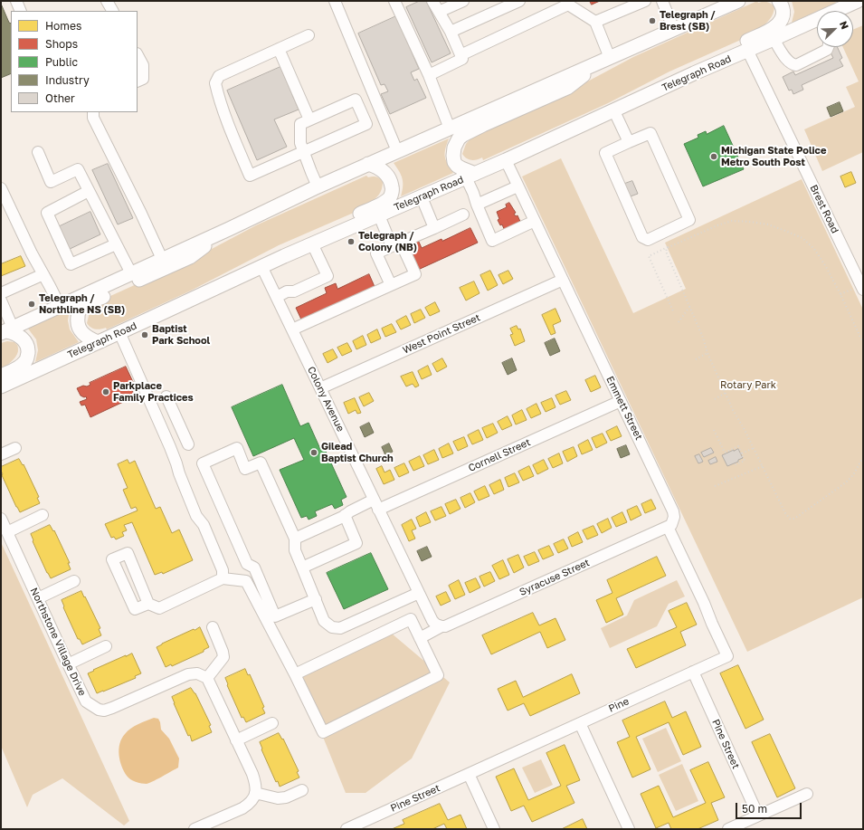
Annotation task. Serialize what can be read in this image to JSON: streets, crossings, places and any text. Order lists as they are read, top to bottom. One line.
{"streets":{"main road":["Telegraph Road"],"street":["Brest Road","West Point Street","Colony Avenue","Emmett Street","Cornell Street","Syracuse Street","Northstone Village Drive","Pine","Pine Street"]},"crossings":[["Telegraph Road","Brest Road"],["Telegraph Road","Colony Avenue"],["Telegraph Road","Emmett Street"],["West Point Street","Colony Avenue"],["West Point Street","Emmett Street"],["Colony Avenue","Cornell Street"],["Colony Avenue","Syracuse Street"],["Emmett Street","Cornell Street"],["Emmett Street","Syracuse Street"],["Emmett Street","Pine"],["Syracuse Street","Pine"],["Pine","Pine Street"]],"parks":["Rotary Park"],"places":["Telegraph / Brest (SB)","Michigan State Police Metro South Post","Telegraph / Colony (NB)","Telegraph / Northline NS (SB)","Baptist Park School","Parkplace Family Practices","Gilead Baptist Church"],"legend":["Homes","Shops","Public","Industry","Other"],"scale_bar":"50 m","north":"top right"}
